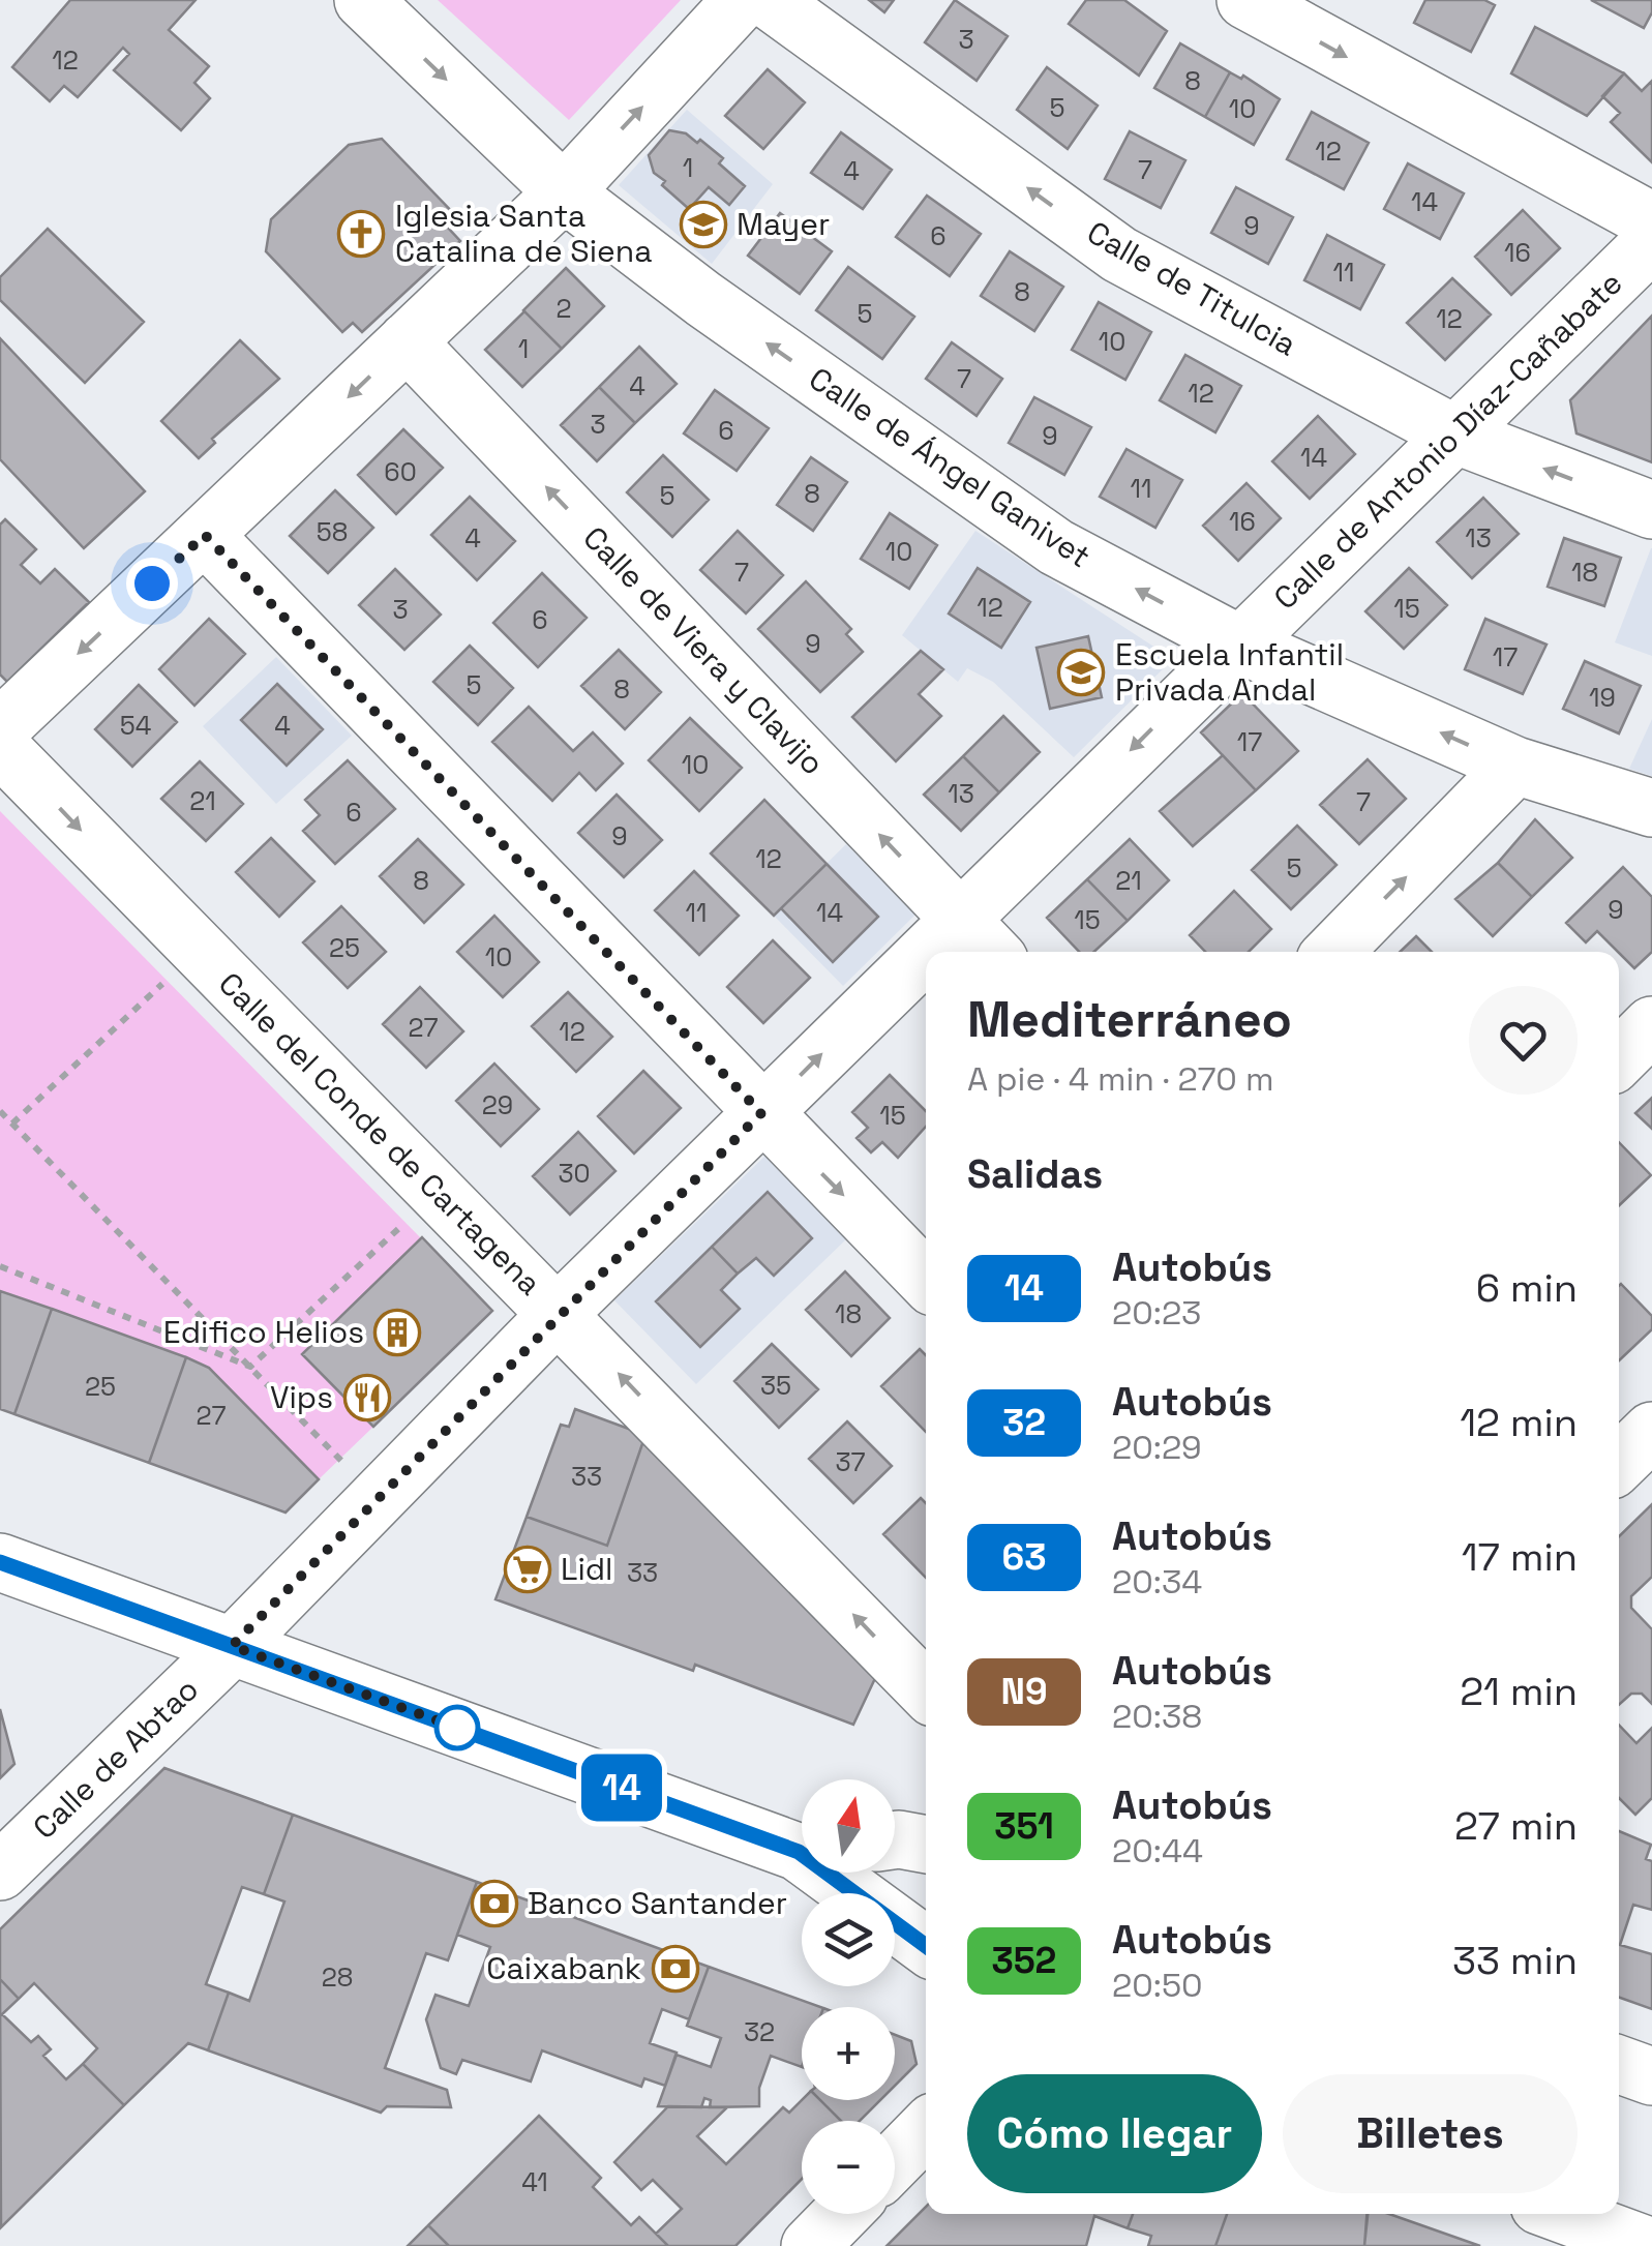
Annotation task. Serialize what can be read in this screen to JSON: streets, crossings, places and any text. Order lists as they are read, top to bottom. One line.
{"streets":{"street":["Calle de Titulcia","Calle de Antonio Díaz-Cañabate","Calle de Ángel Ganivet","Calle de Viera y Clavijo","Calle del Conde de Cartagena","Calle de Abtao"]},"crossings":[["Calle de Titulcia","Calle de Antonio Díaz-Cañabate"],["Calle de Antonio Díaz-Cañabate","Calle de Ángel Ganivet"],["Calle de Antonio Díaz-Cañabate","Calle de Viera y Clavijo"],["Calle de Antonio Díaz-Cañabate","Calle del Conde de Cartagena"],["Calle de Antonio Díaz-Cañabate","Calle de Abtao"]],"places":{"school or university":["Mayer","Escuela Infantil Privada Andal"],"church":["Iglesia Santa Catalina de Siena"],"building":["Edifico Helios"],"restaurant":["Vips"],"supermarket":["Lidl"],"bank":["Banco Santander","Caixabank"]},"lines":["bus line 14"],"house_numbers":["3","12","8","5","10","12","1","7","4","14","9","6","16","11","8","2","5","12","10","1","7","4","12","3","6","9","14","60","11","8","5","16","58","4","13","10","7","18","12","15","3","6","9","17","5","8","19","54","4","17","10","13","21","7","6","9","12","5","8","21","9","11","14","15","25","10","27","12","29","15","30","18","35","25","27","37","33","33","28","32","41"],"north":"top","page":{"on_map":"14","heading":[["Mediterráneo","A pie · 4 min · 270 m"],"Salidas"],"list":[{"mark":"14","name":"Autobús","note":"20:23","value":"6 min"},{"mark":"32","name":"Autobús","note":"20:29","value":"12 min"},{"mark":"63","name":"Autobús","note":"20:34","value":"17 min"},{"mark":"N9","name":"Autobús","note":"20:38","value":"21 min"},{"mark":"351","name":"Autobús","note":"20:44","value":"27 min"},{"mark":"352","name":"Autobús","note":"20:50","value":"33 min"}],"map_buttons":["+","−"],"buttons":["Cómo llegar","Billetes"]}}
